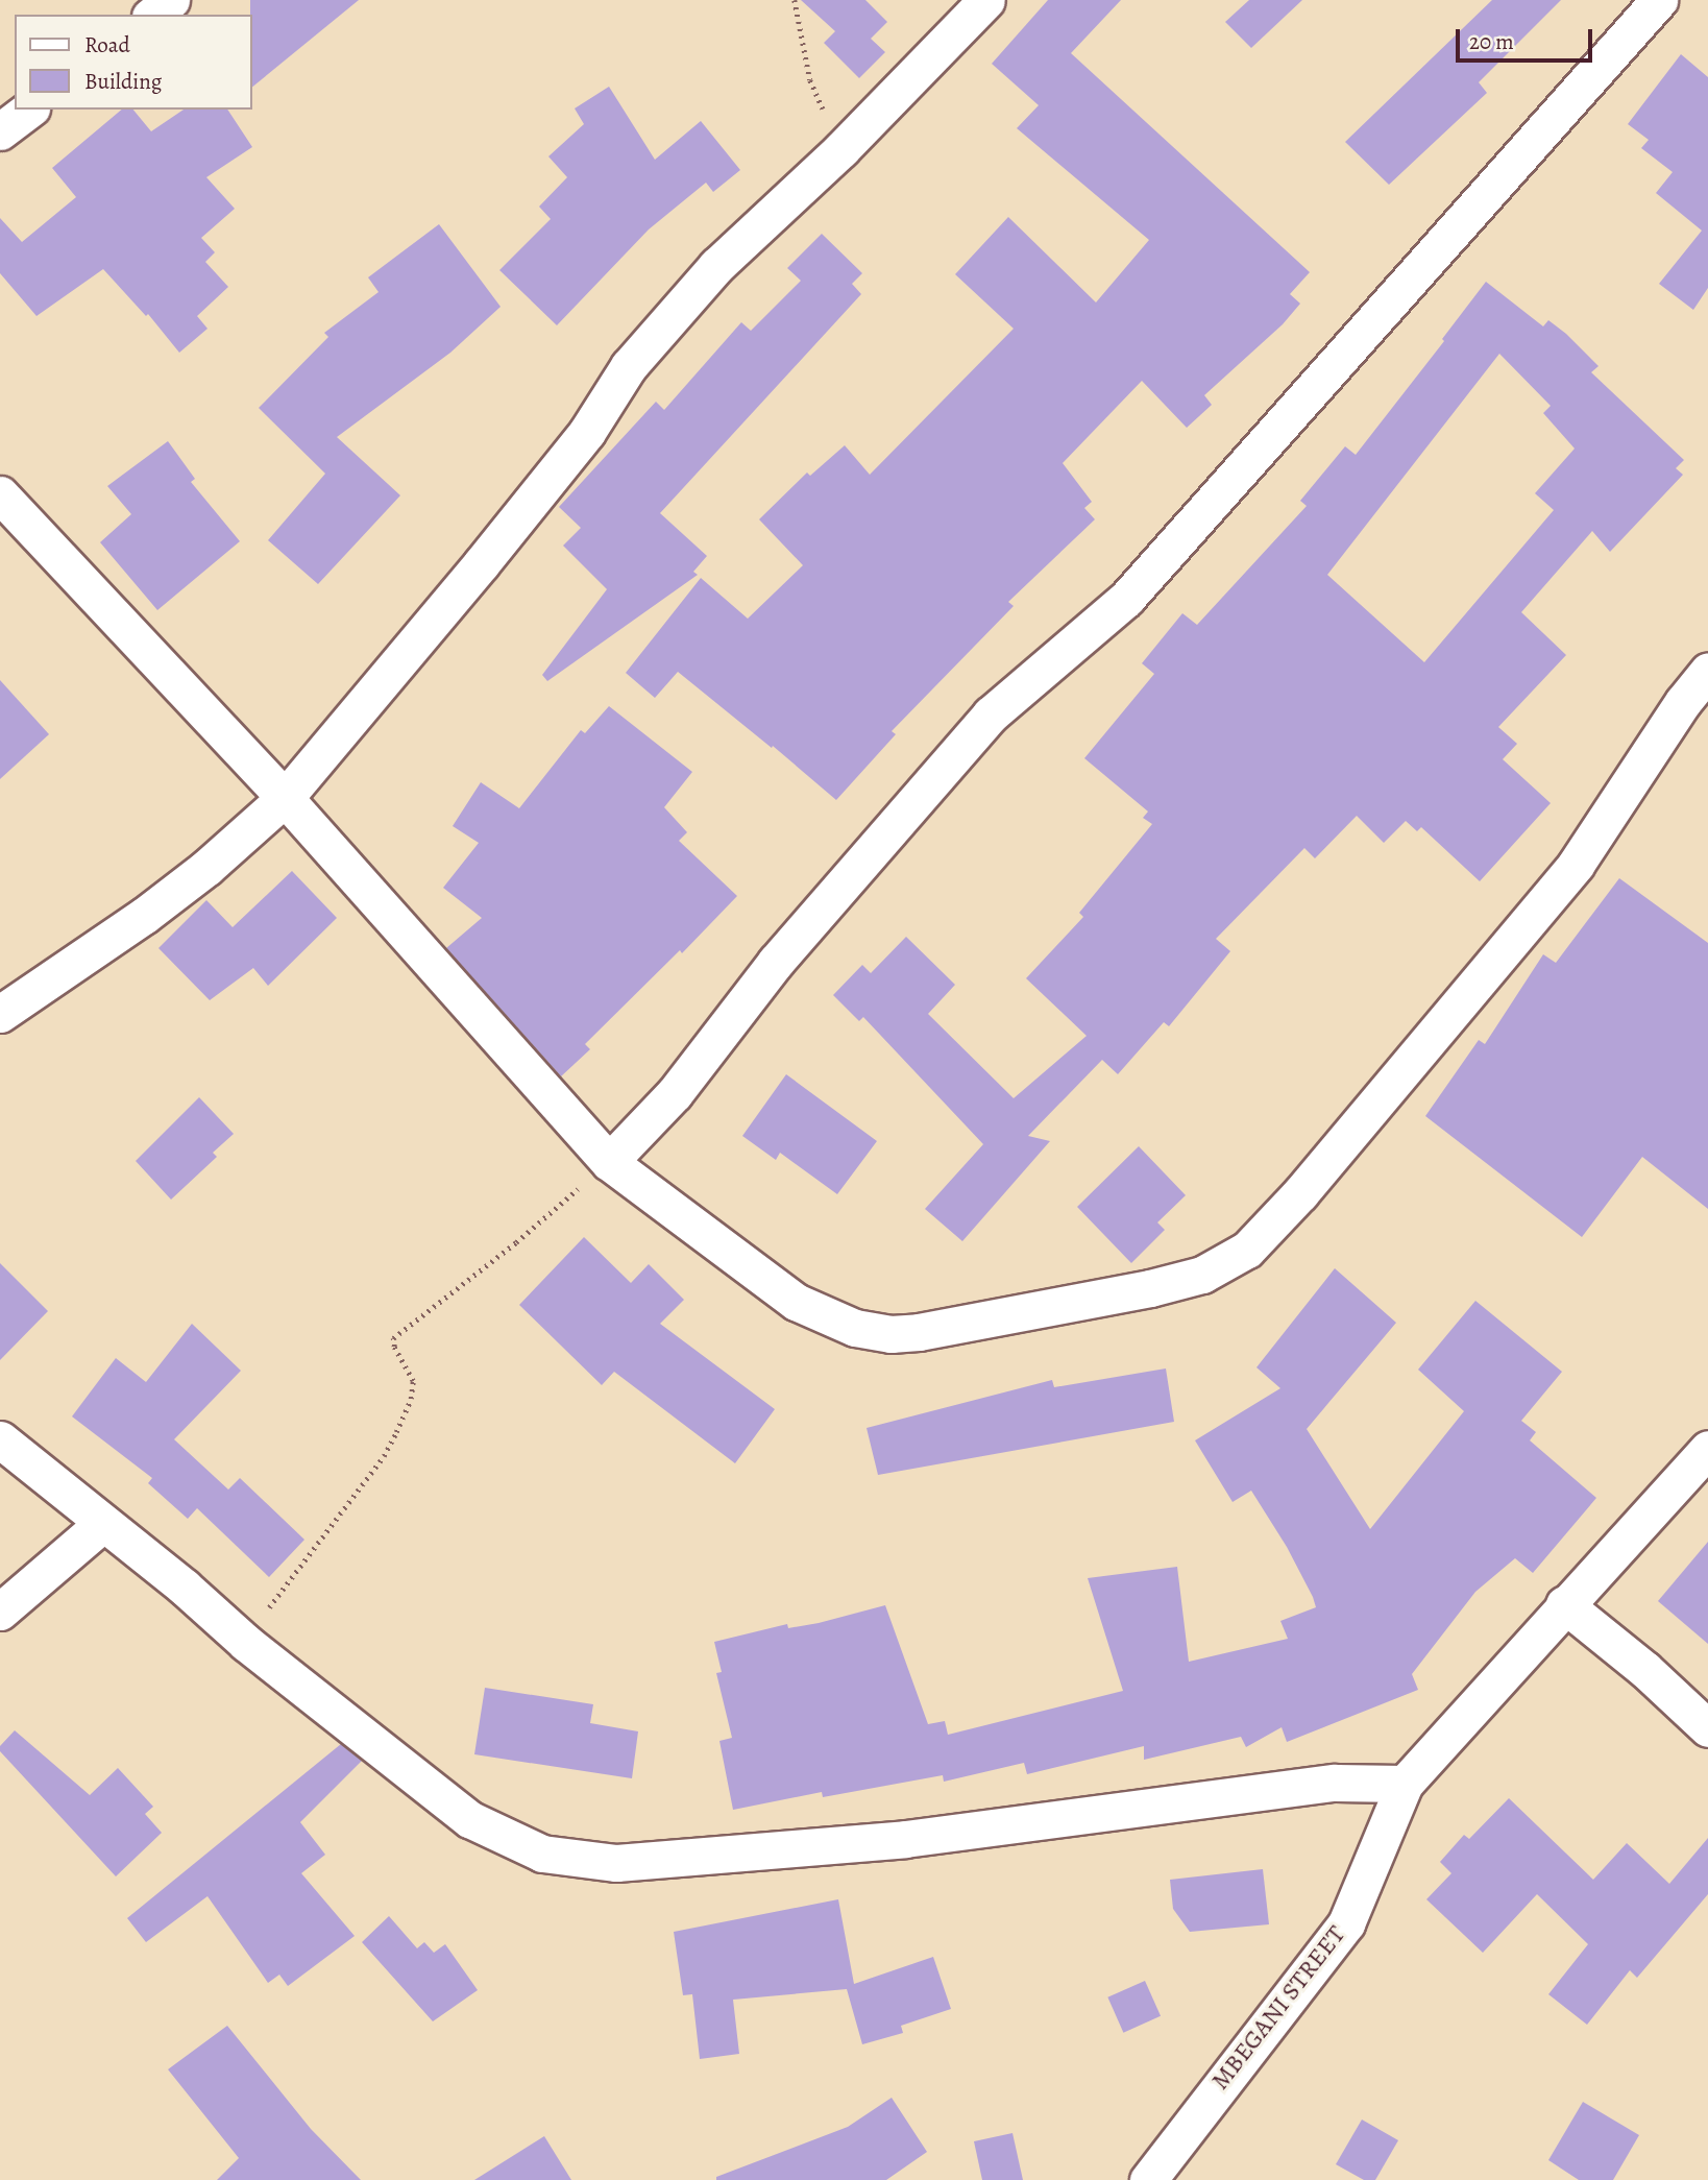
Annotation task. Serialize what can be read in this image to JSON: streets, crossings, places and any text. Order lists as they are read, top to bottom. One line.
{"streets":{"street":["MBEGANI STREET"]},"legend":["Road","Building"],"scale_bar":"20 m"}
